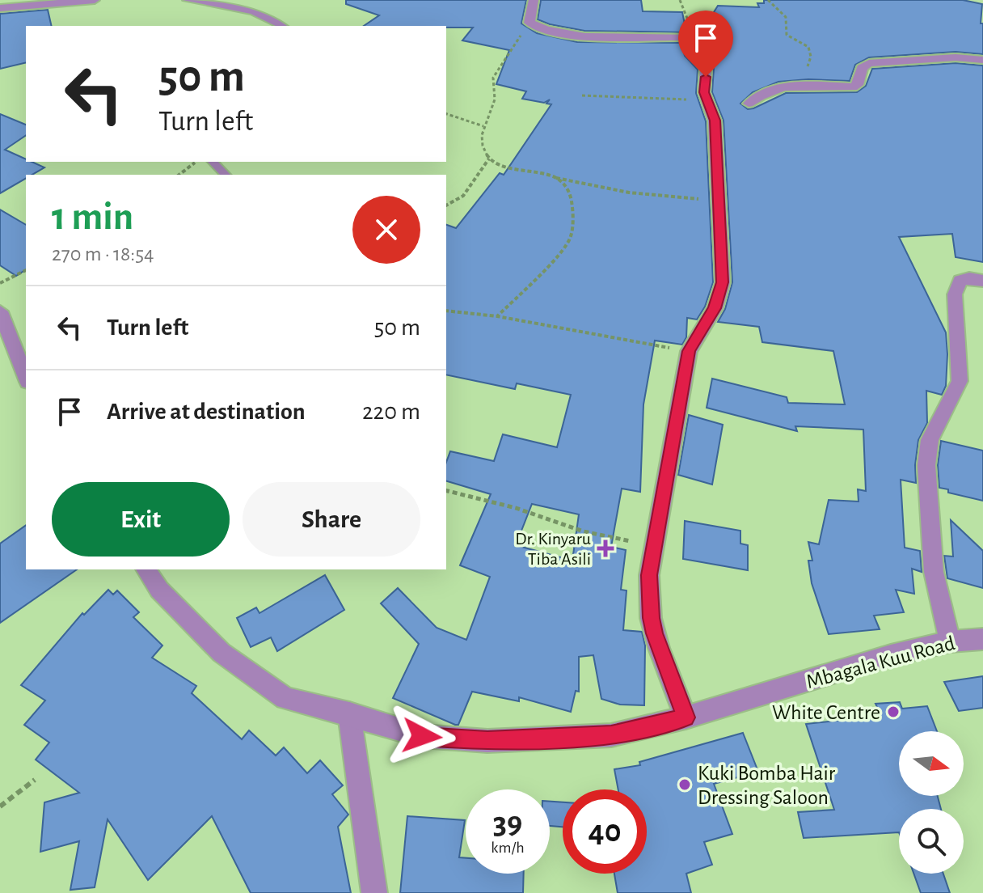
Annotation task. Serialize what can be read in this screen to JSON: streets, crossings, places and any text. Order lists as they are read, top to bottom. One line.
{"streets":{"street":["Mbagala Kuu Road"]},"places":{"health":["Dr. Kinyaru Tiba Asili"],"other":["White Centre","Kuki Bomba Hair Dressing Saloon"]},"north":"right","page":{"turn":["50 m","Turn left"],"heading":["1 min","270 m · 18:54"],"list":[{"name":"Turn left","value":"50 m"},{"name":"Arrive at destination","value":"220 m"}],"buttons":["Exit","Share"],"speed":"39 km/h","limit":"40"}}
